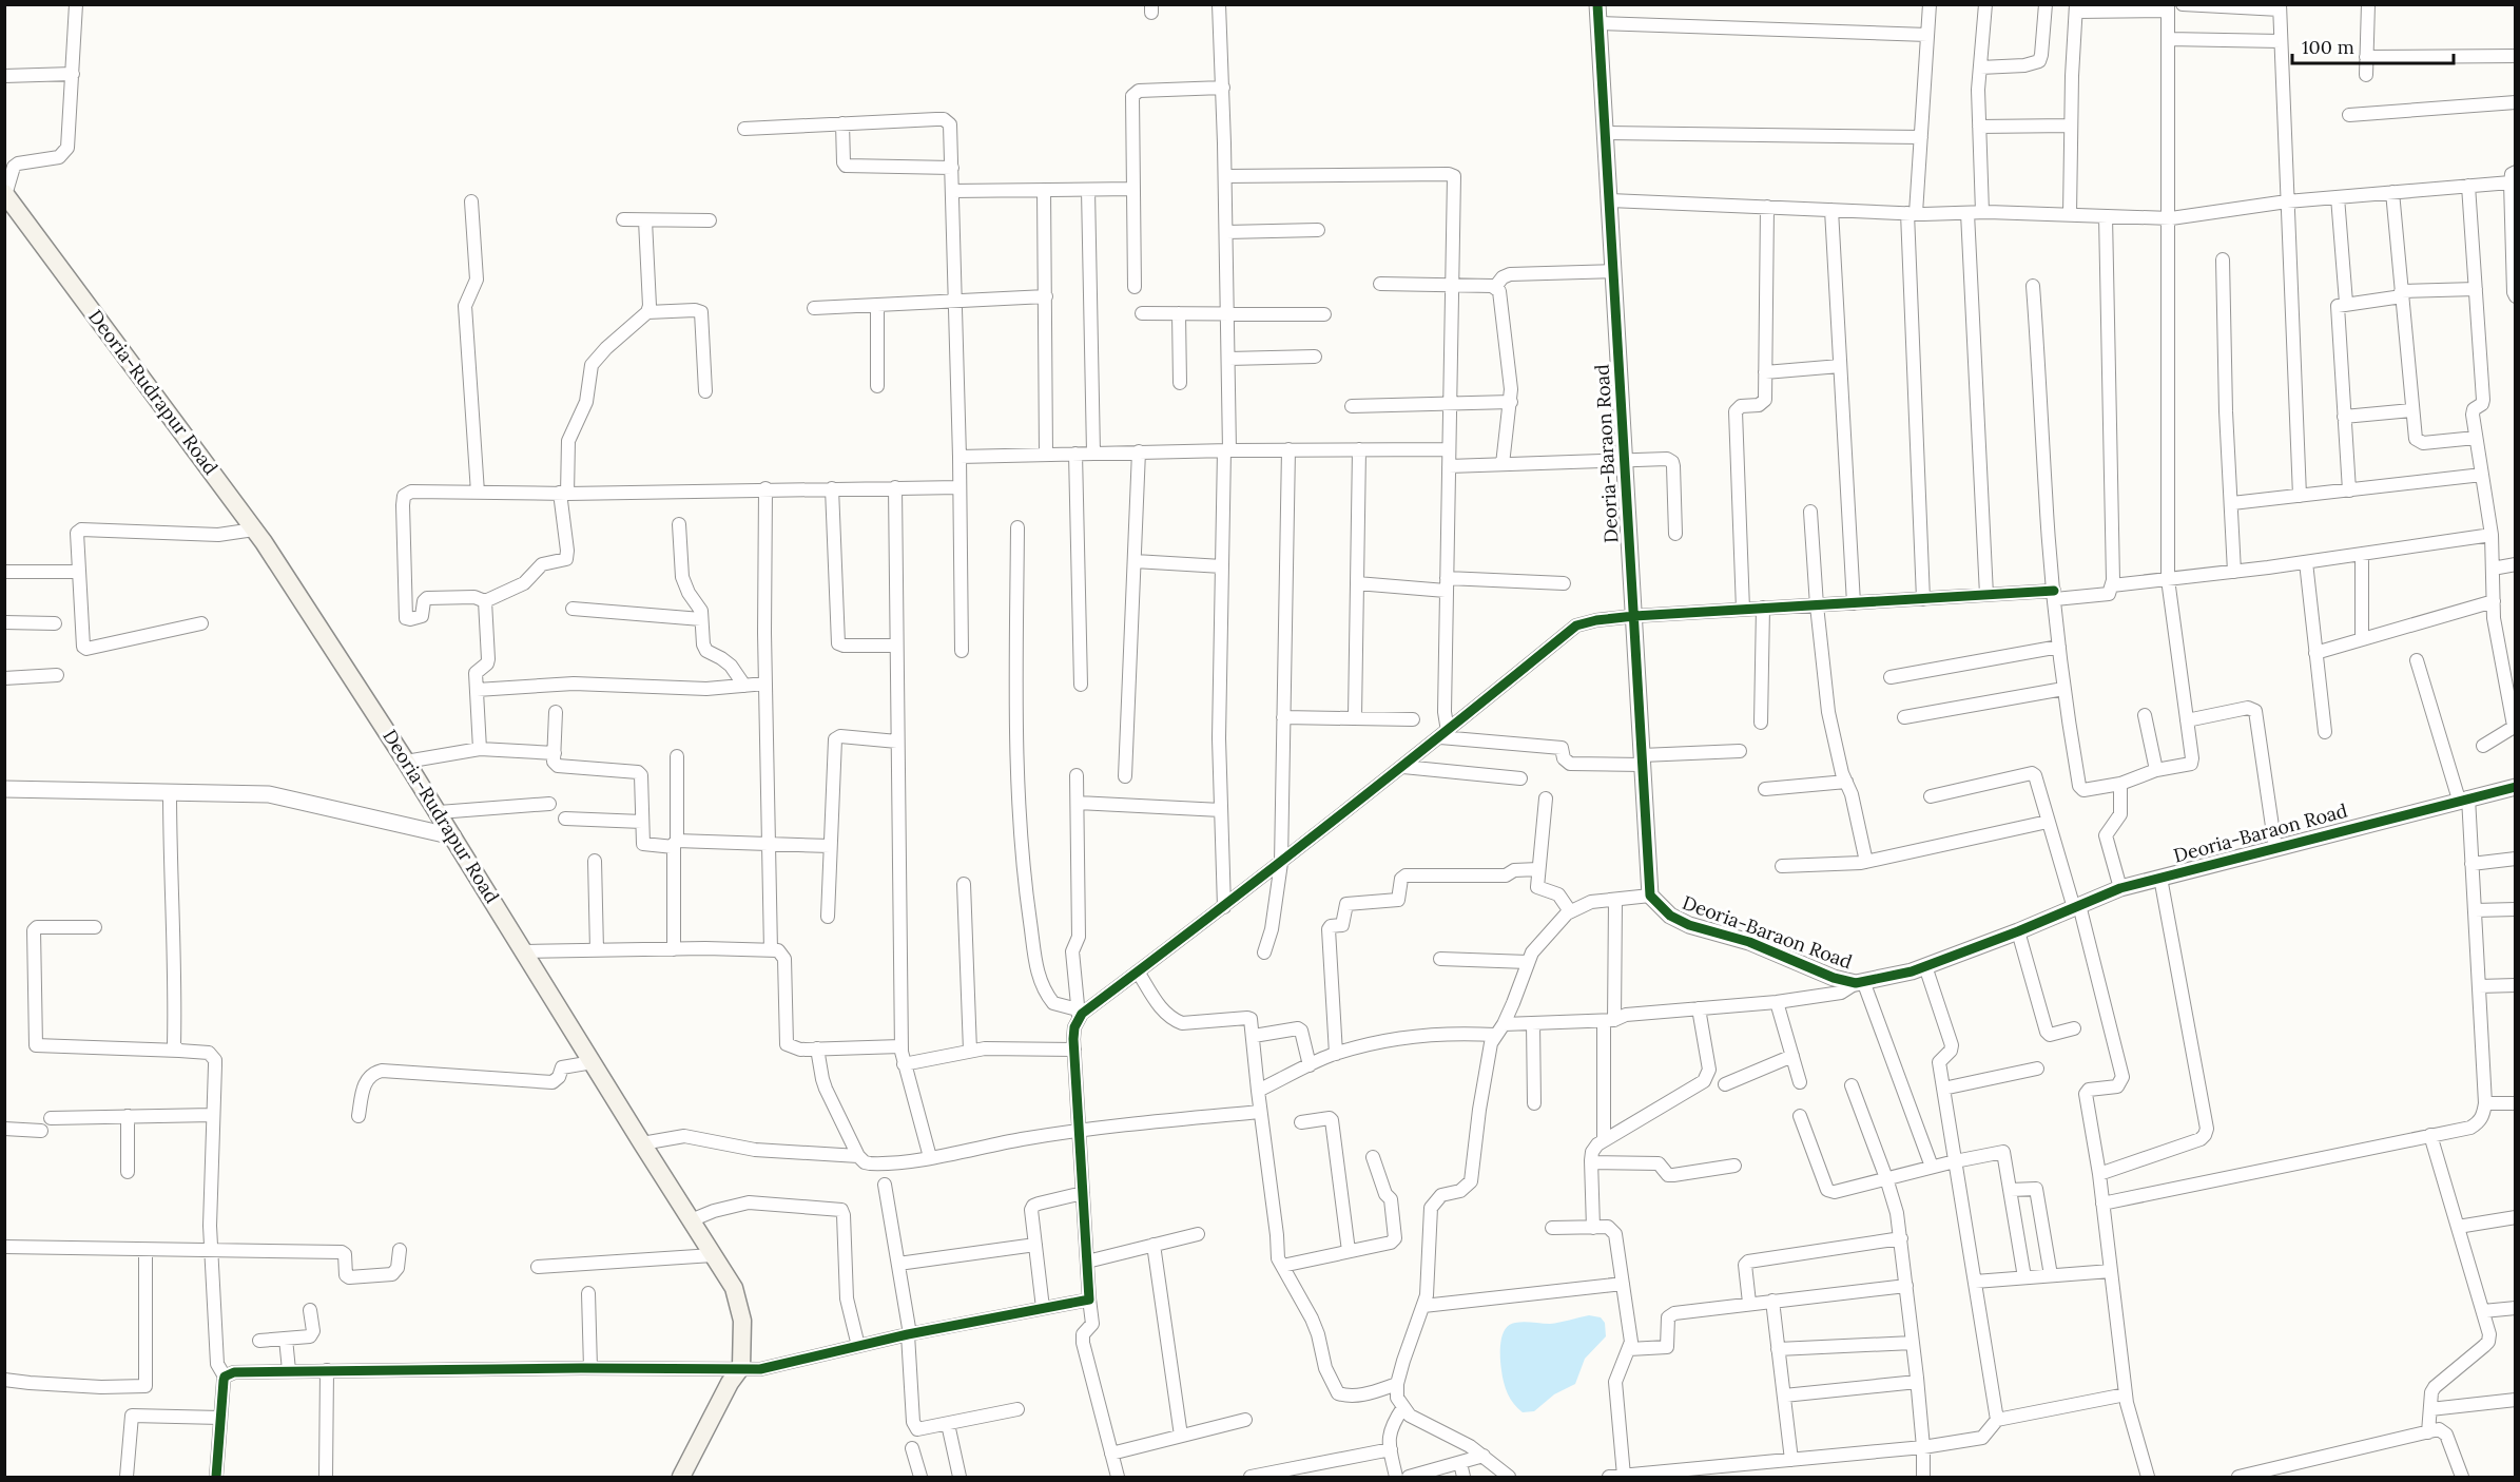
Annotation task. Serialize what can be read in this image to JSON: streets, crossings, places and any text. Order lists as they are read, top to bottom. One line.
{"streets":{"main road":["Deoria-Rudrapur Road"],"street":["Deoria-Baraon Road"]},"scale_bar":"100 m"}
